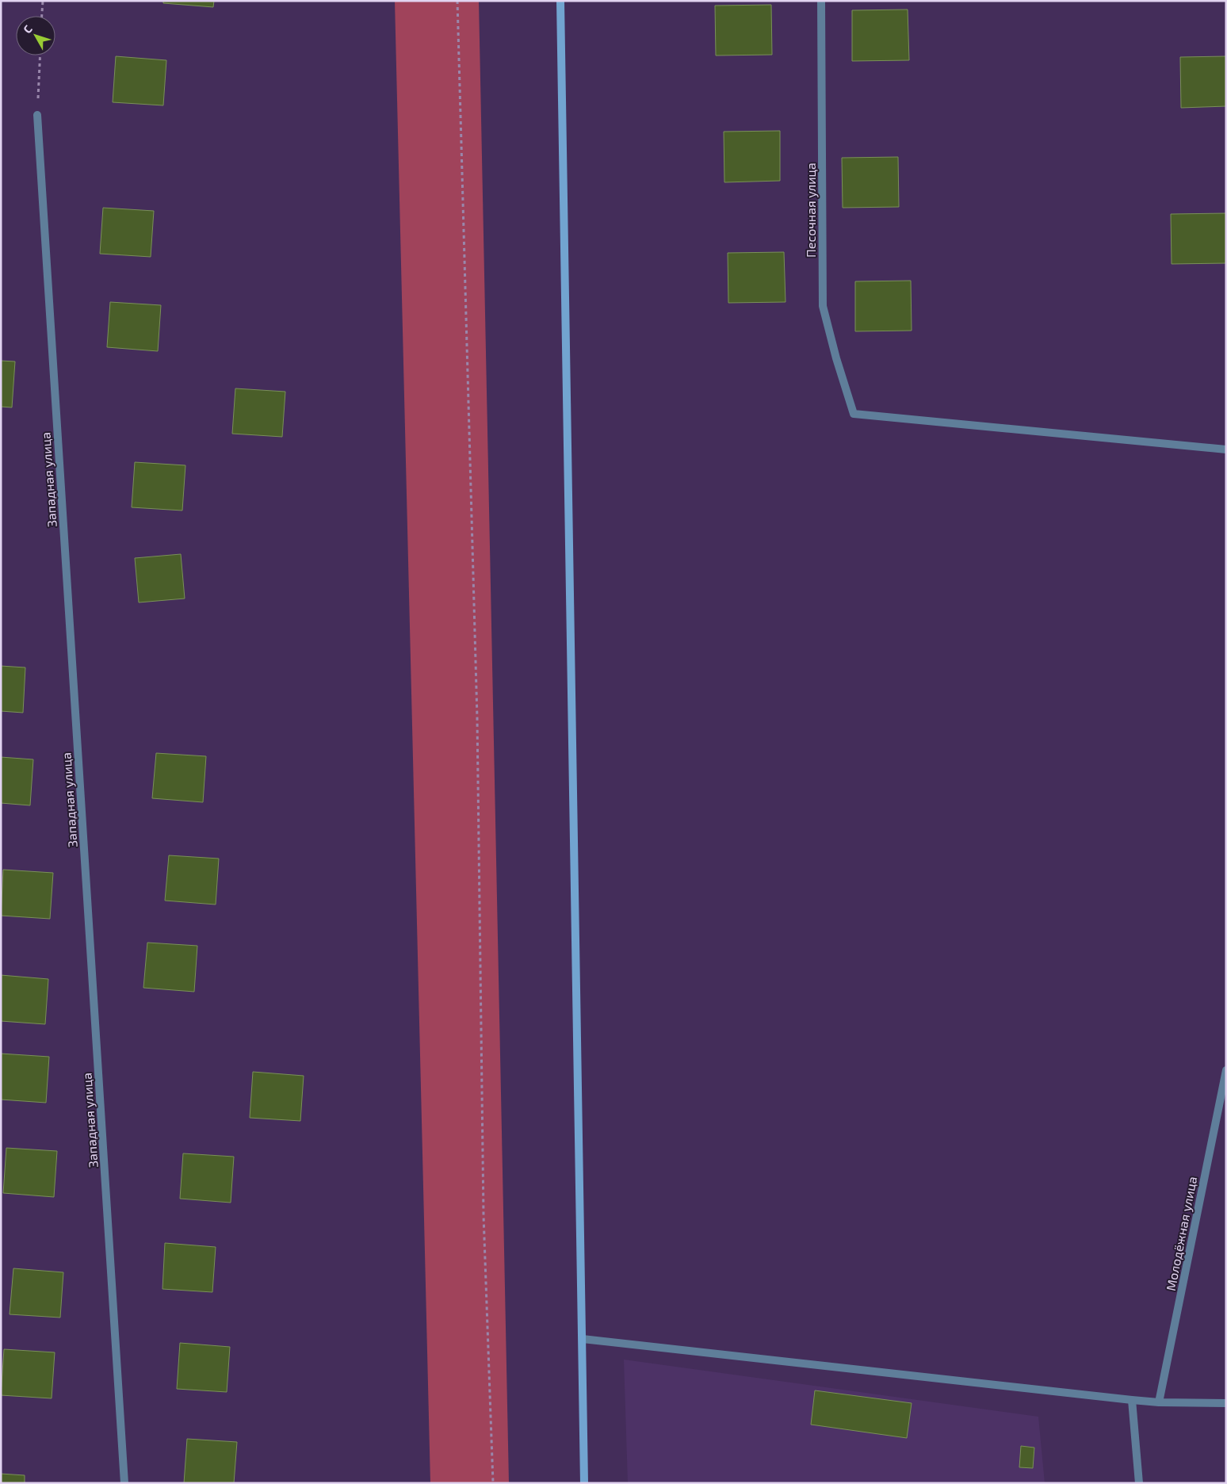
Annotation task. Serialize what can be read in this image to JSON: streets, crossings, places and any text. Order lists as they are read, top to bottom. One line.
{"streets":{"street":["Песочная улица","Западная улица","Молодёжная улица"]},"north":"top left"}
